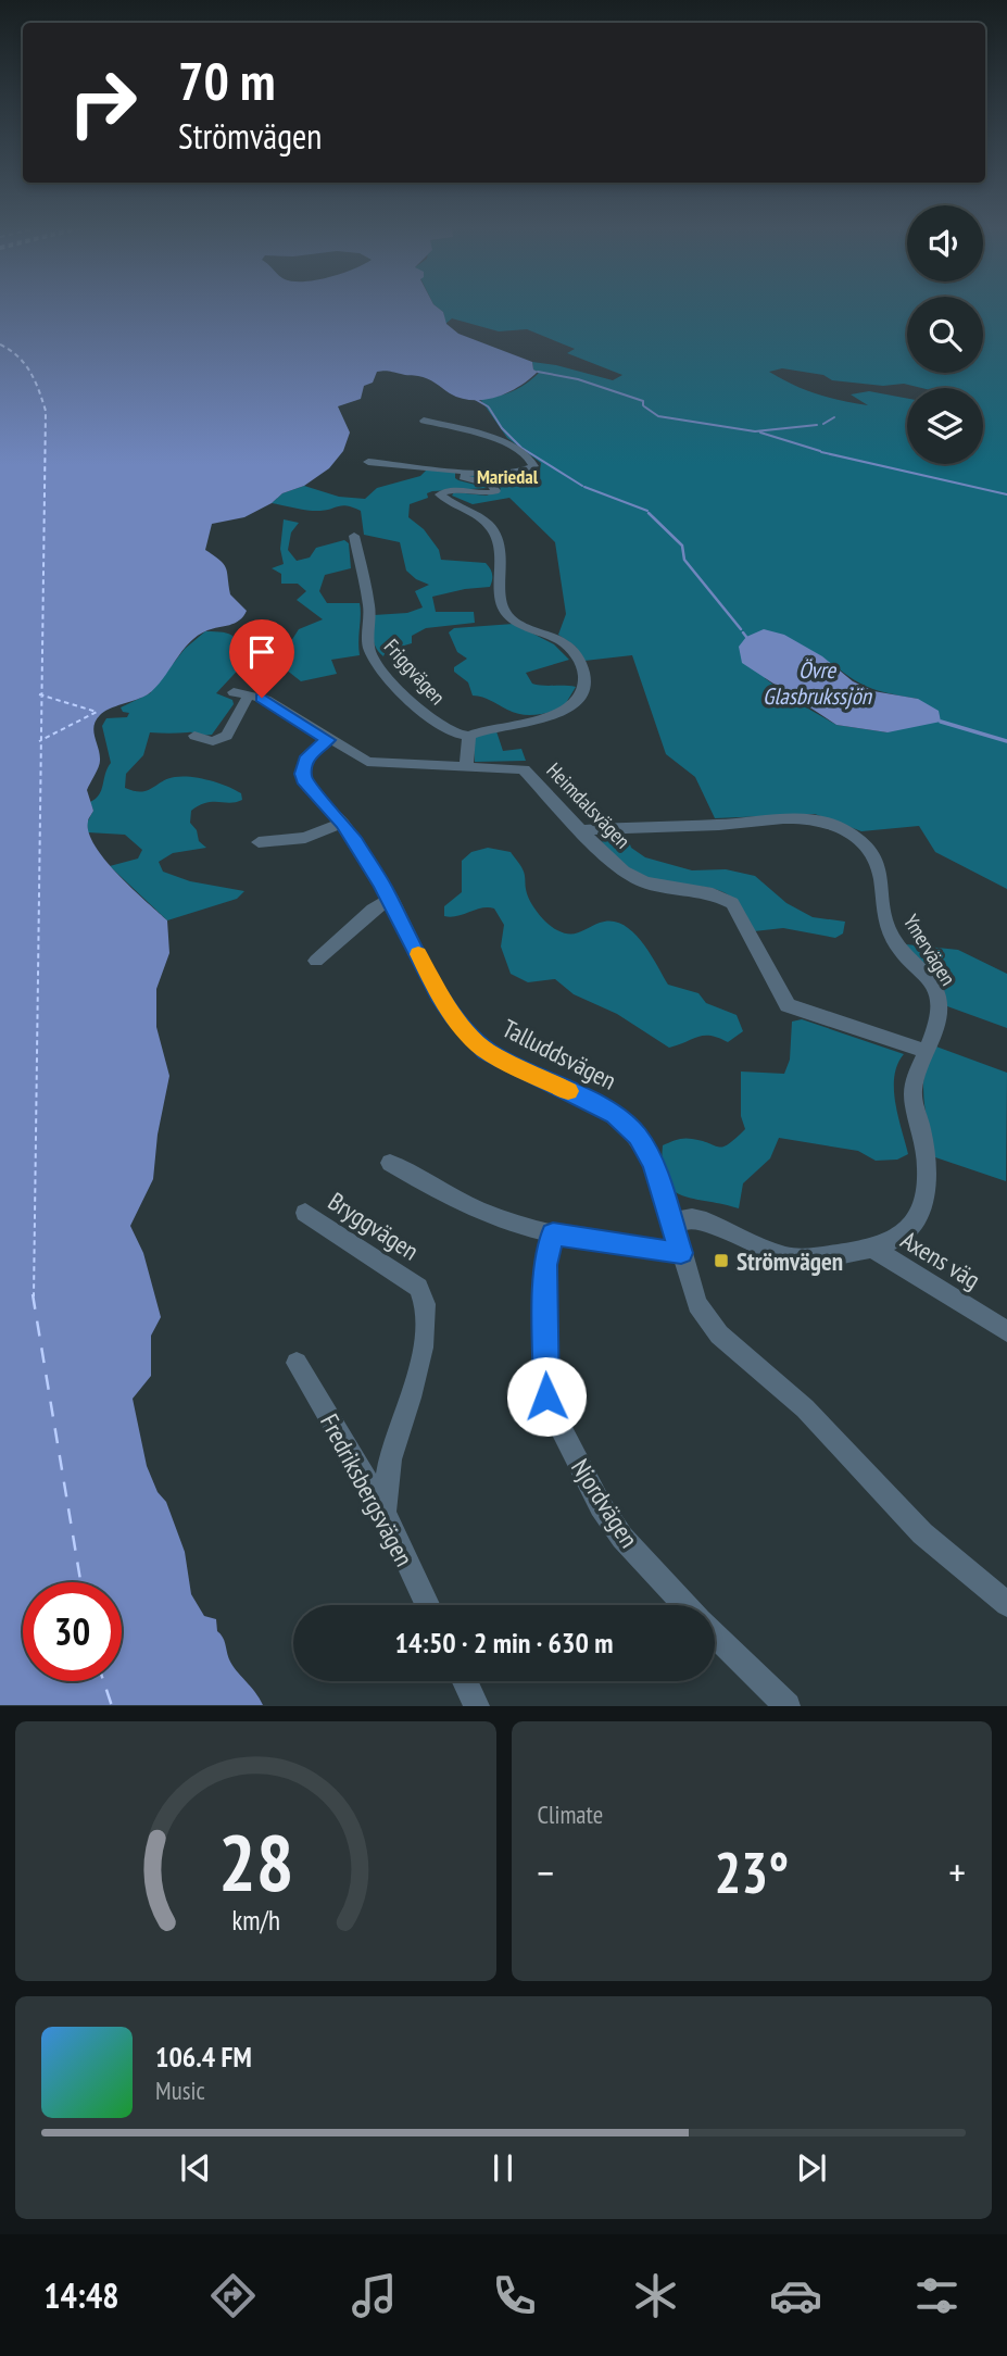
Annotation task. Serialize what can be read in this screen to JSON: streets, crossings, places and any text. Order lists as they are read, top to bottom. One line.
{"streets":{"street":["Friggvägen","Heimdalsvägen","Ymervägen","Talluddsvägen","Bryggvägen","Axens väg","Fredriksbergsvägen","Njordvägen"]},"crossings":[["Heimdalsvägen","Ymervägen"],["Heimdalsvägen","Talluddsvägen"],["Ymervägen","Axens väg"],["Talluddsvägen","Axens väg"],["Bryggvägen","Fredriksbergsvägen"]],"districts":["Mariedal"],"water":["Övre Glasbrukssjön"],"places":{"transit":["Strömvägen"]},"page":{"turn":["70 m","Strömvägen"],"limit":"30","trip":"14:50 · 2 min · 630 m","tile":"Climate","heat":["−","23°","+"],"song":["106.4 FM","Music"],"tabs":"14:48","gauge":["28","km/h"]}}
